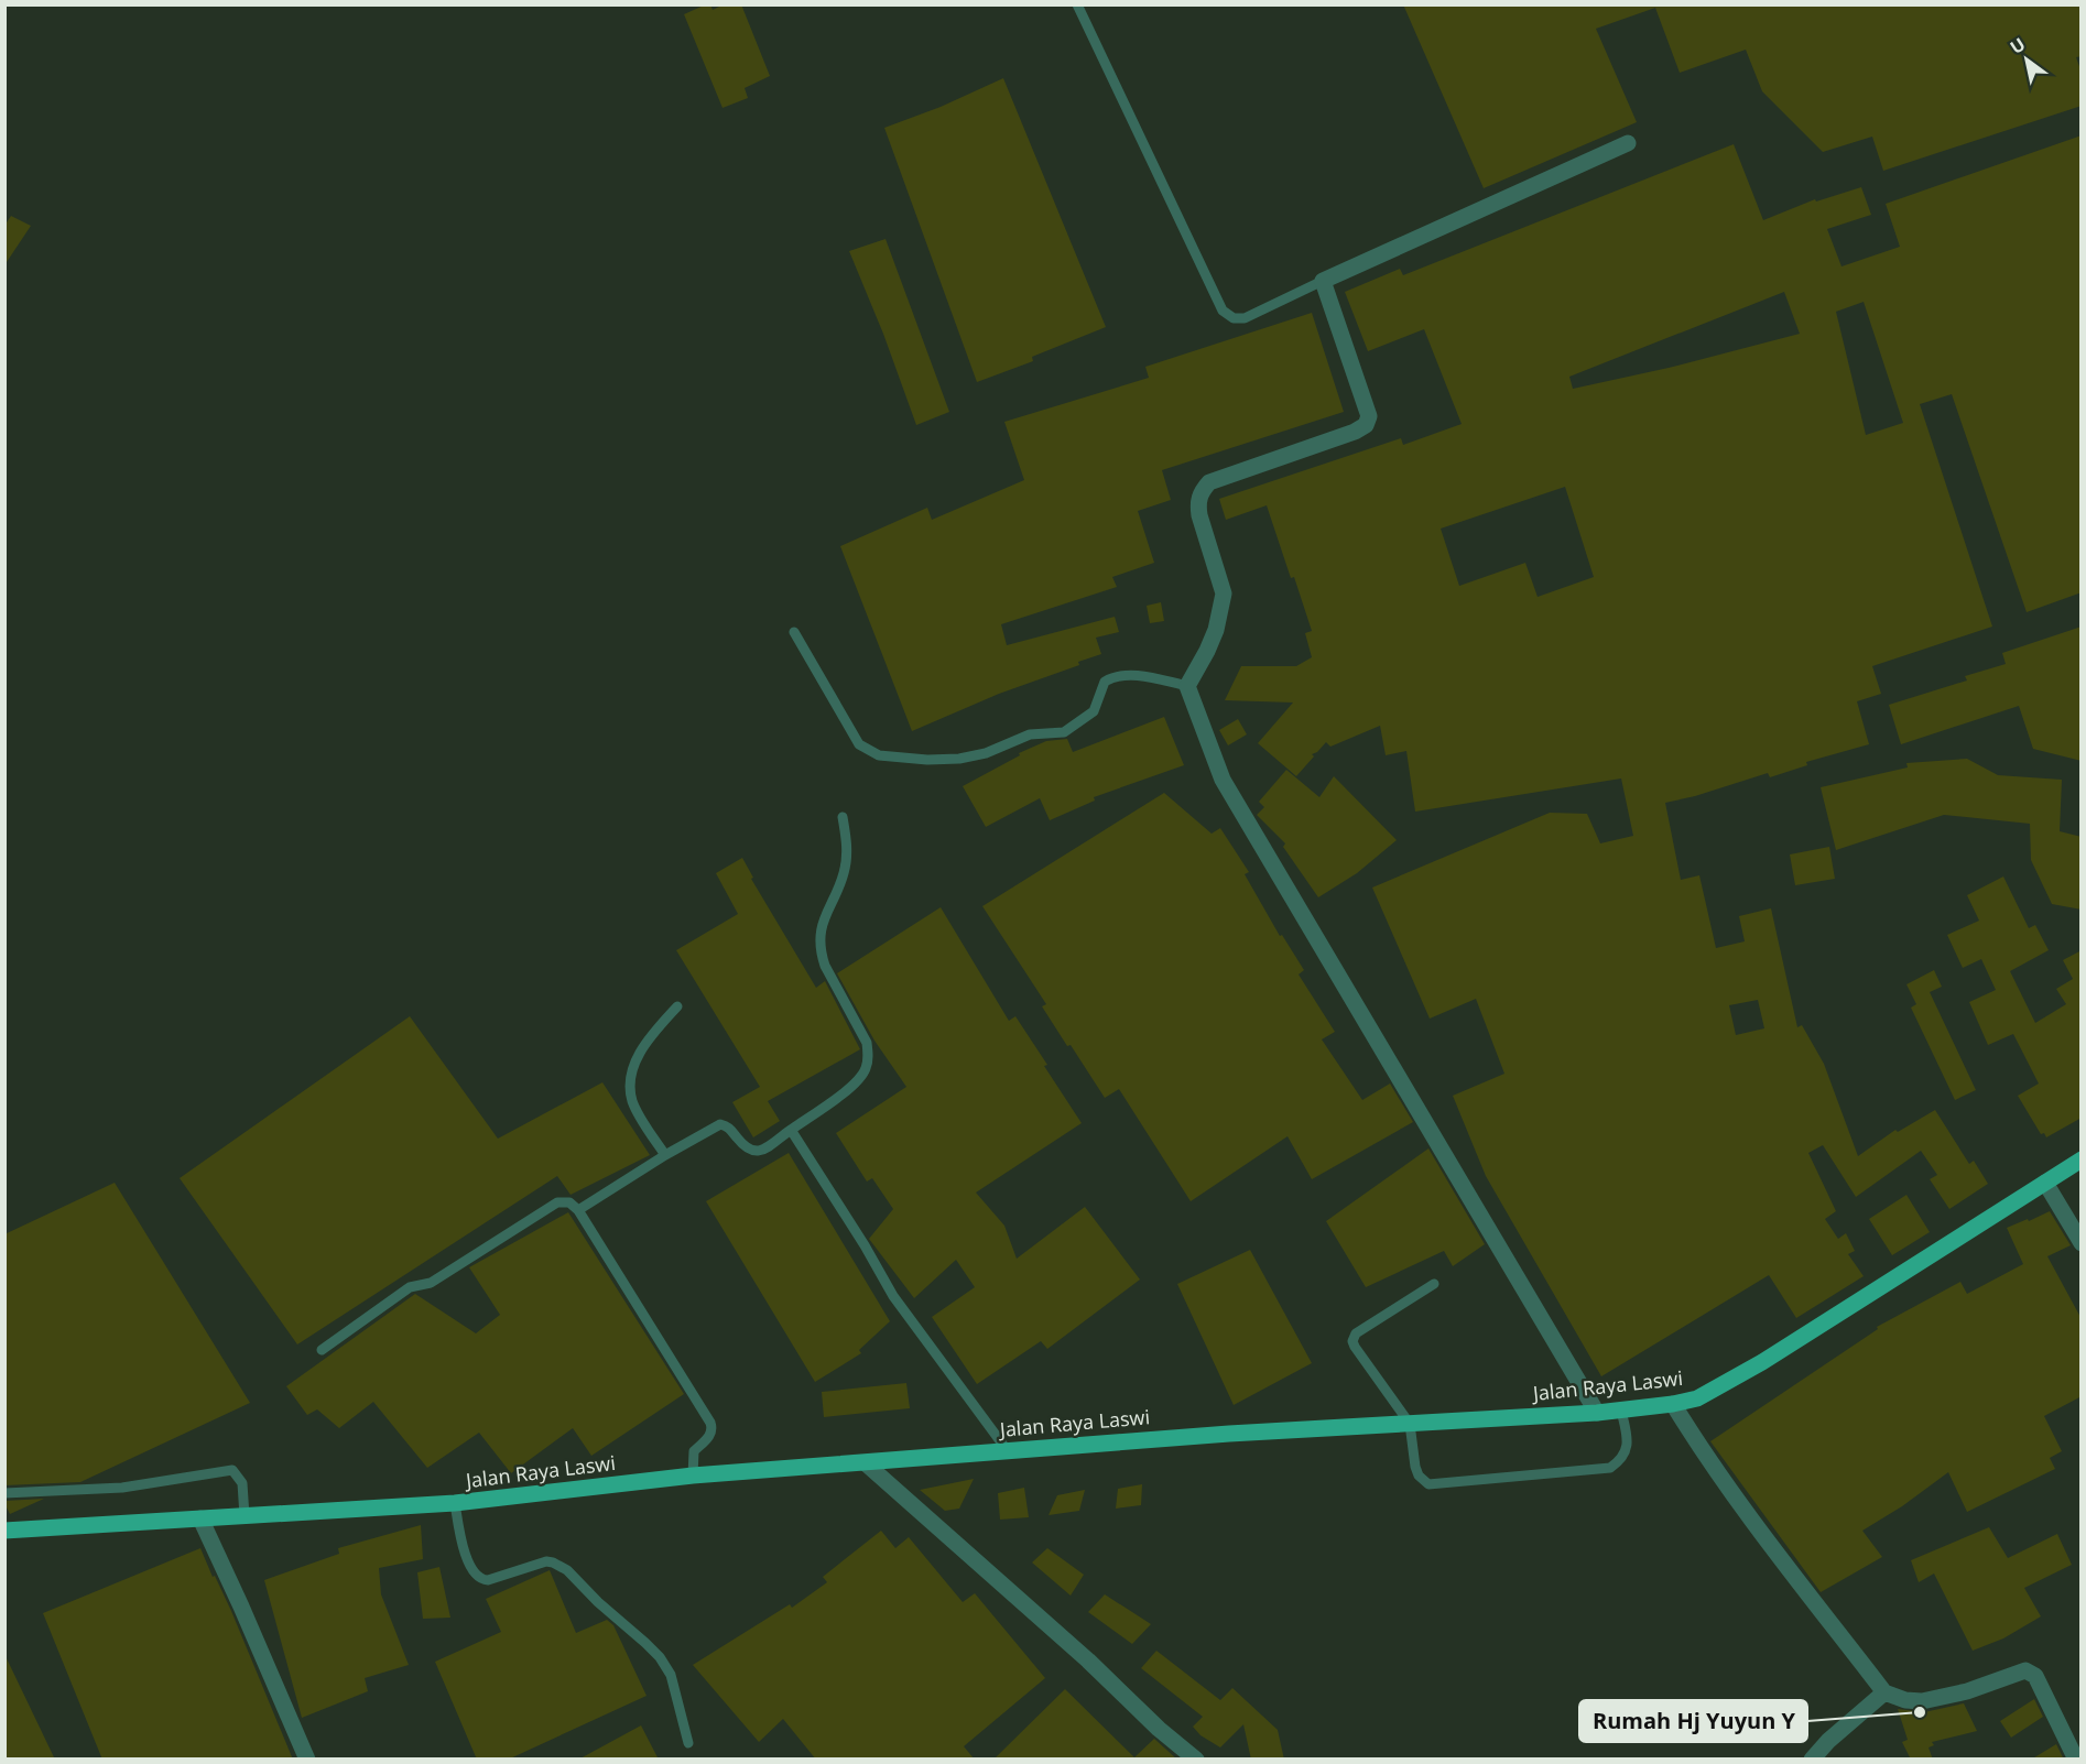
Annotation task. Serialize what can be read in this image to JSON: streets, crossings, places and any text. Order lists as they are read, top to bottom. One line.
{"streets":{"main road":["Jalan Raya Laswi"]},"places":["Rumah Hj Yuyun Y"],"north":"top left"}
